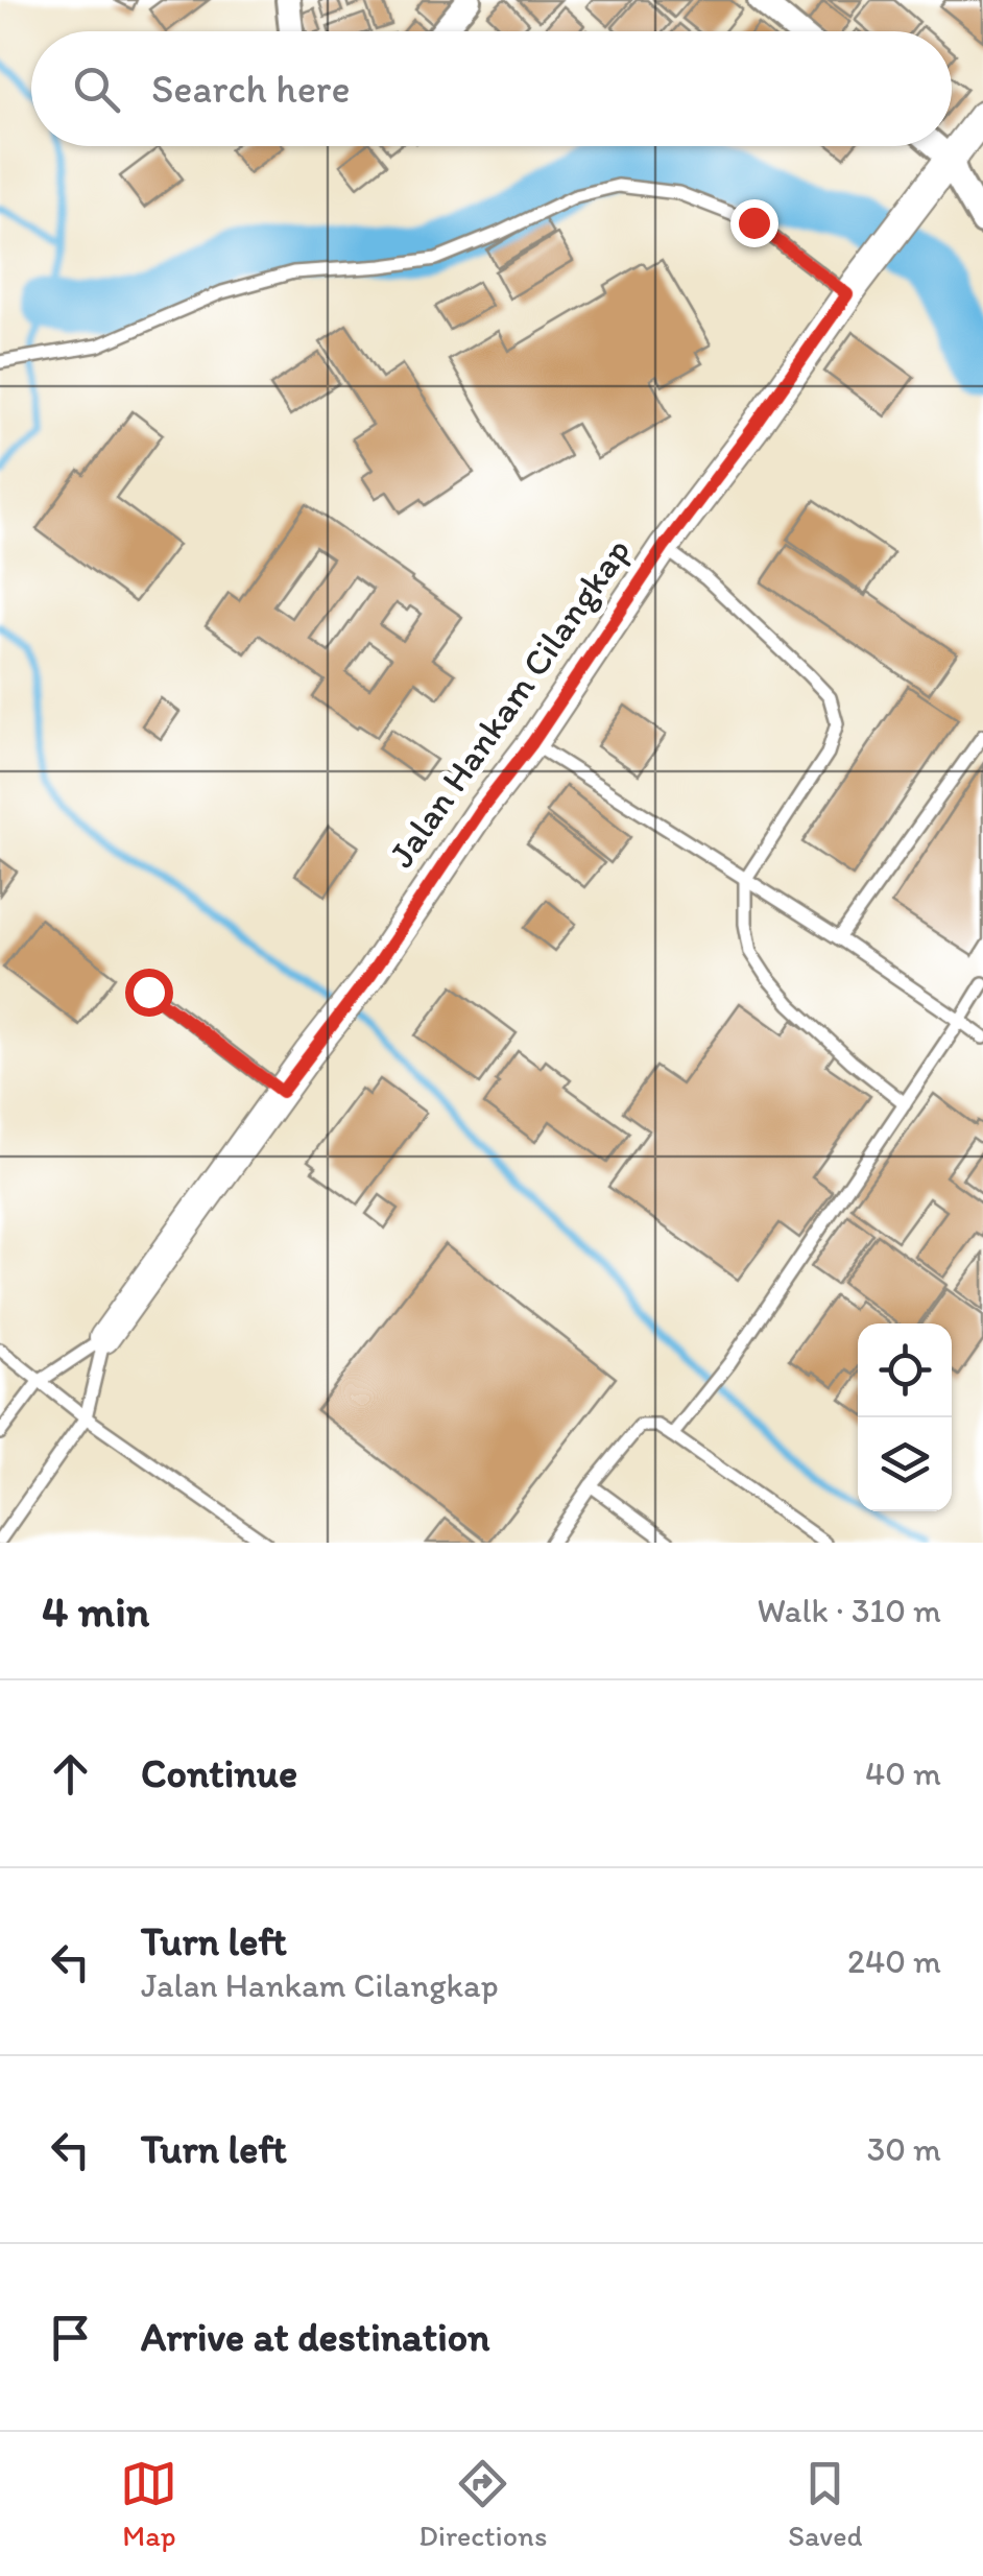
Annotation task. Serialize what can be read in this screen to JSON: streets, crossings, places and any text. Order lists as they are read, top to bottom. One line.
{"streets":{"street":["Jalan Hankam Cilangkap"]},"page":{"search":"Search here","heading":["4 min","Walk · 310 m"],"list":[["Continue","40 m"],["Turn left","Jalan Hankam Cilangkap","240 m"],["Turn left","30 m"],"Arrive at destination"],"nav":["Map","Directions","Saved"]}}
